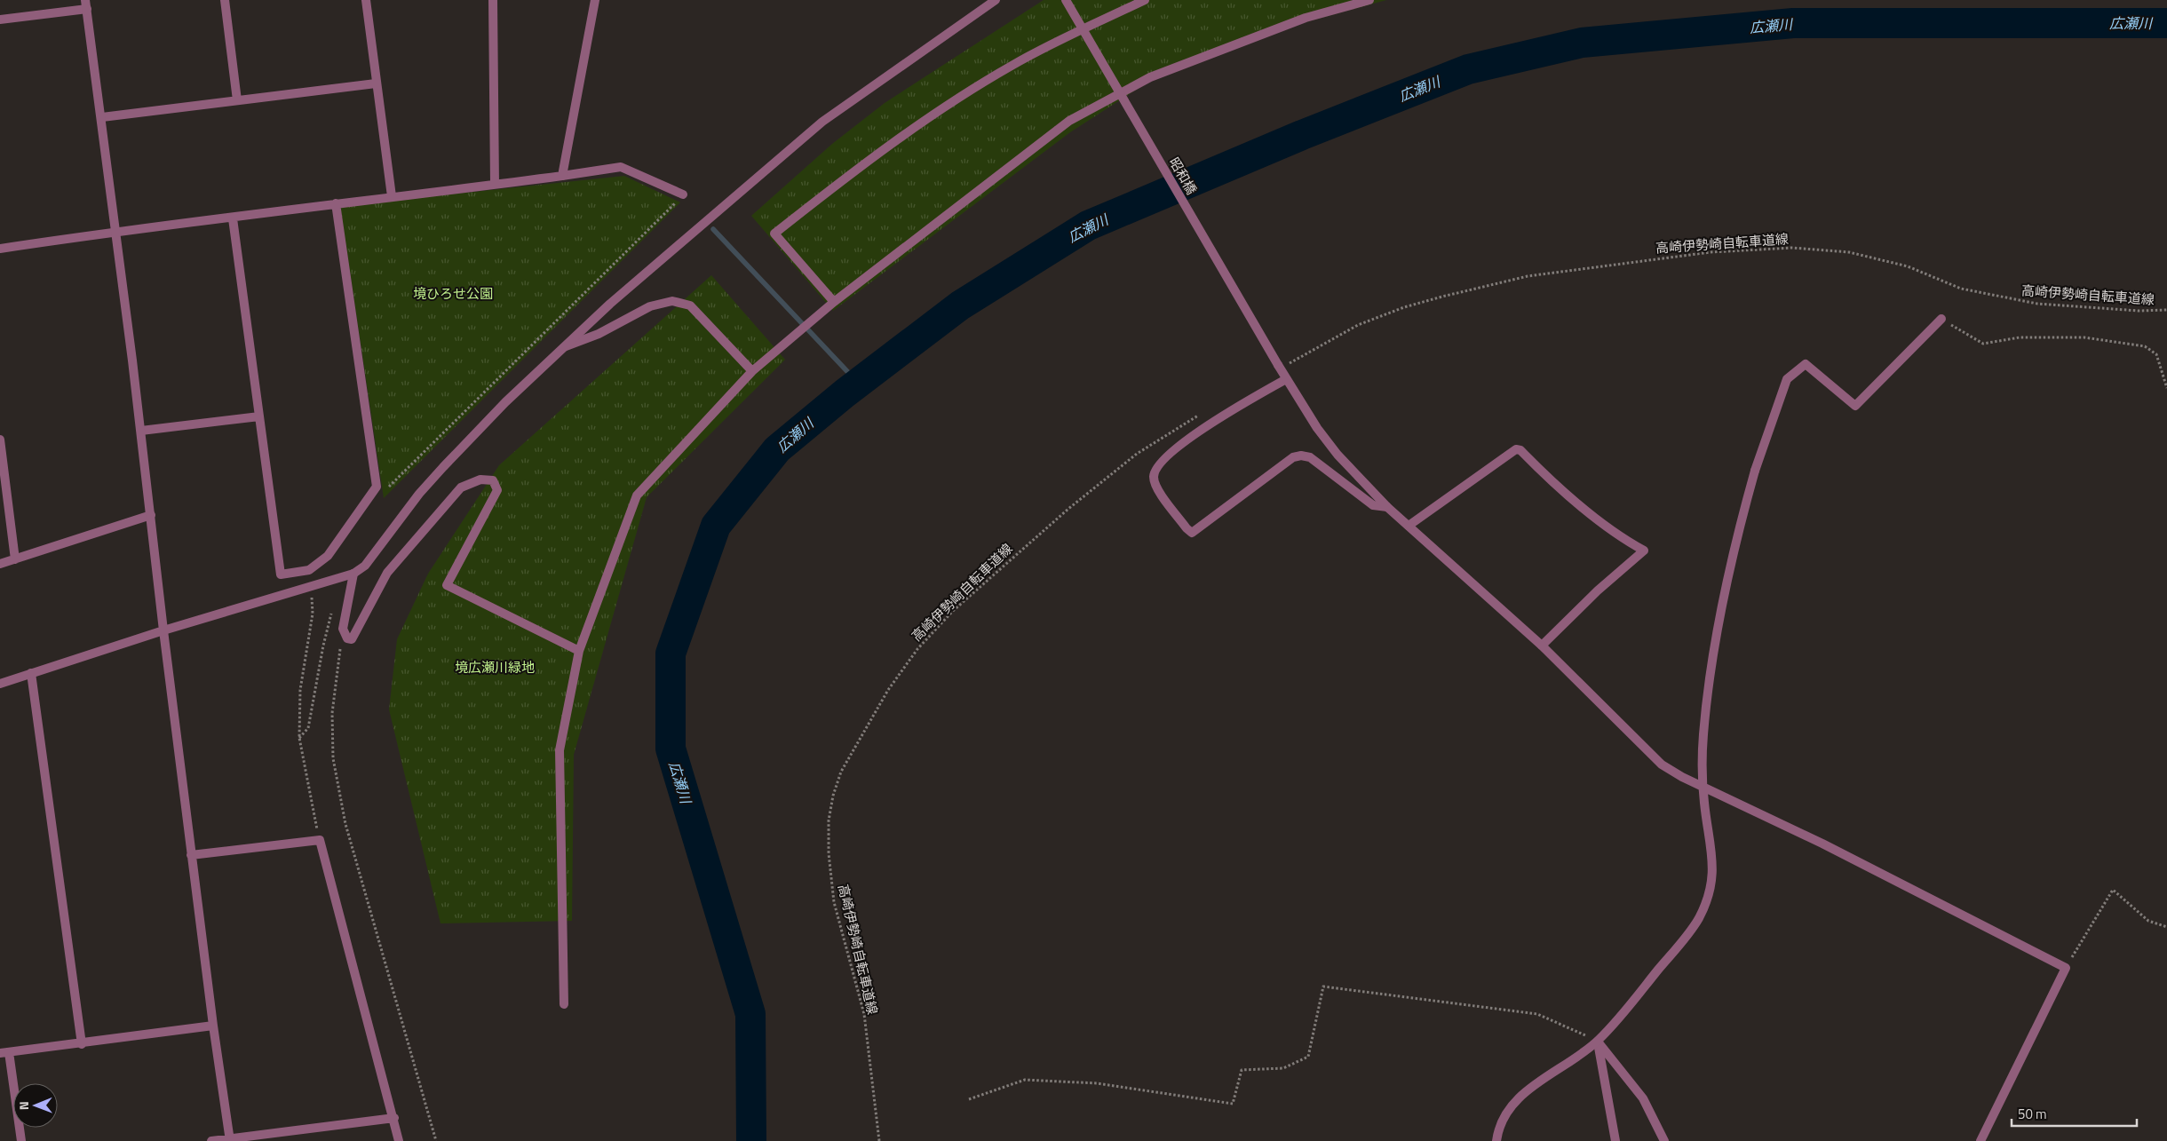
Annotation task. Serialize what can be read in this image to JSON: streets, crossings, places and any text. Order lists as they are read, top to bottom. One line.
{"streets":{"street":["昭和橋"],"path":["高崎伊勢崎自転車道線"]},"water":["広瀬川"],"parks":["境ひろせ公園","境広瀬川緑地"],"scale_bar":"50 m","north":"left"}
